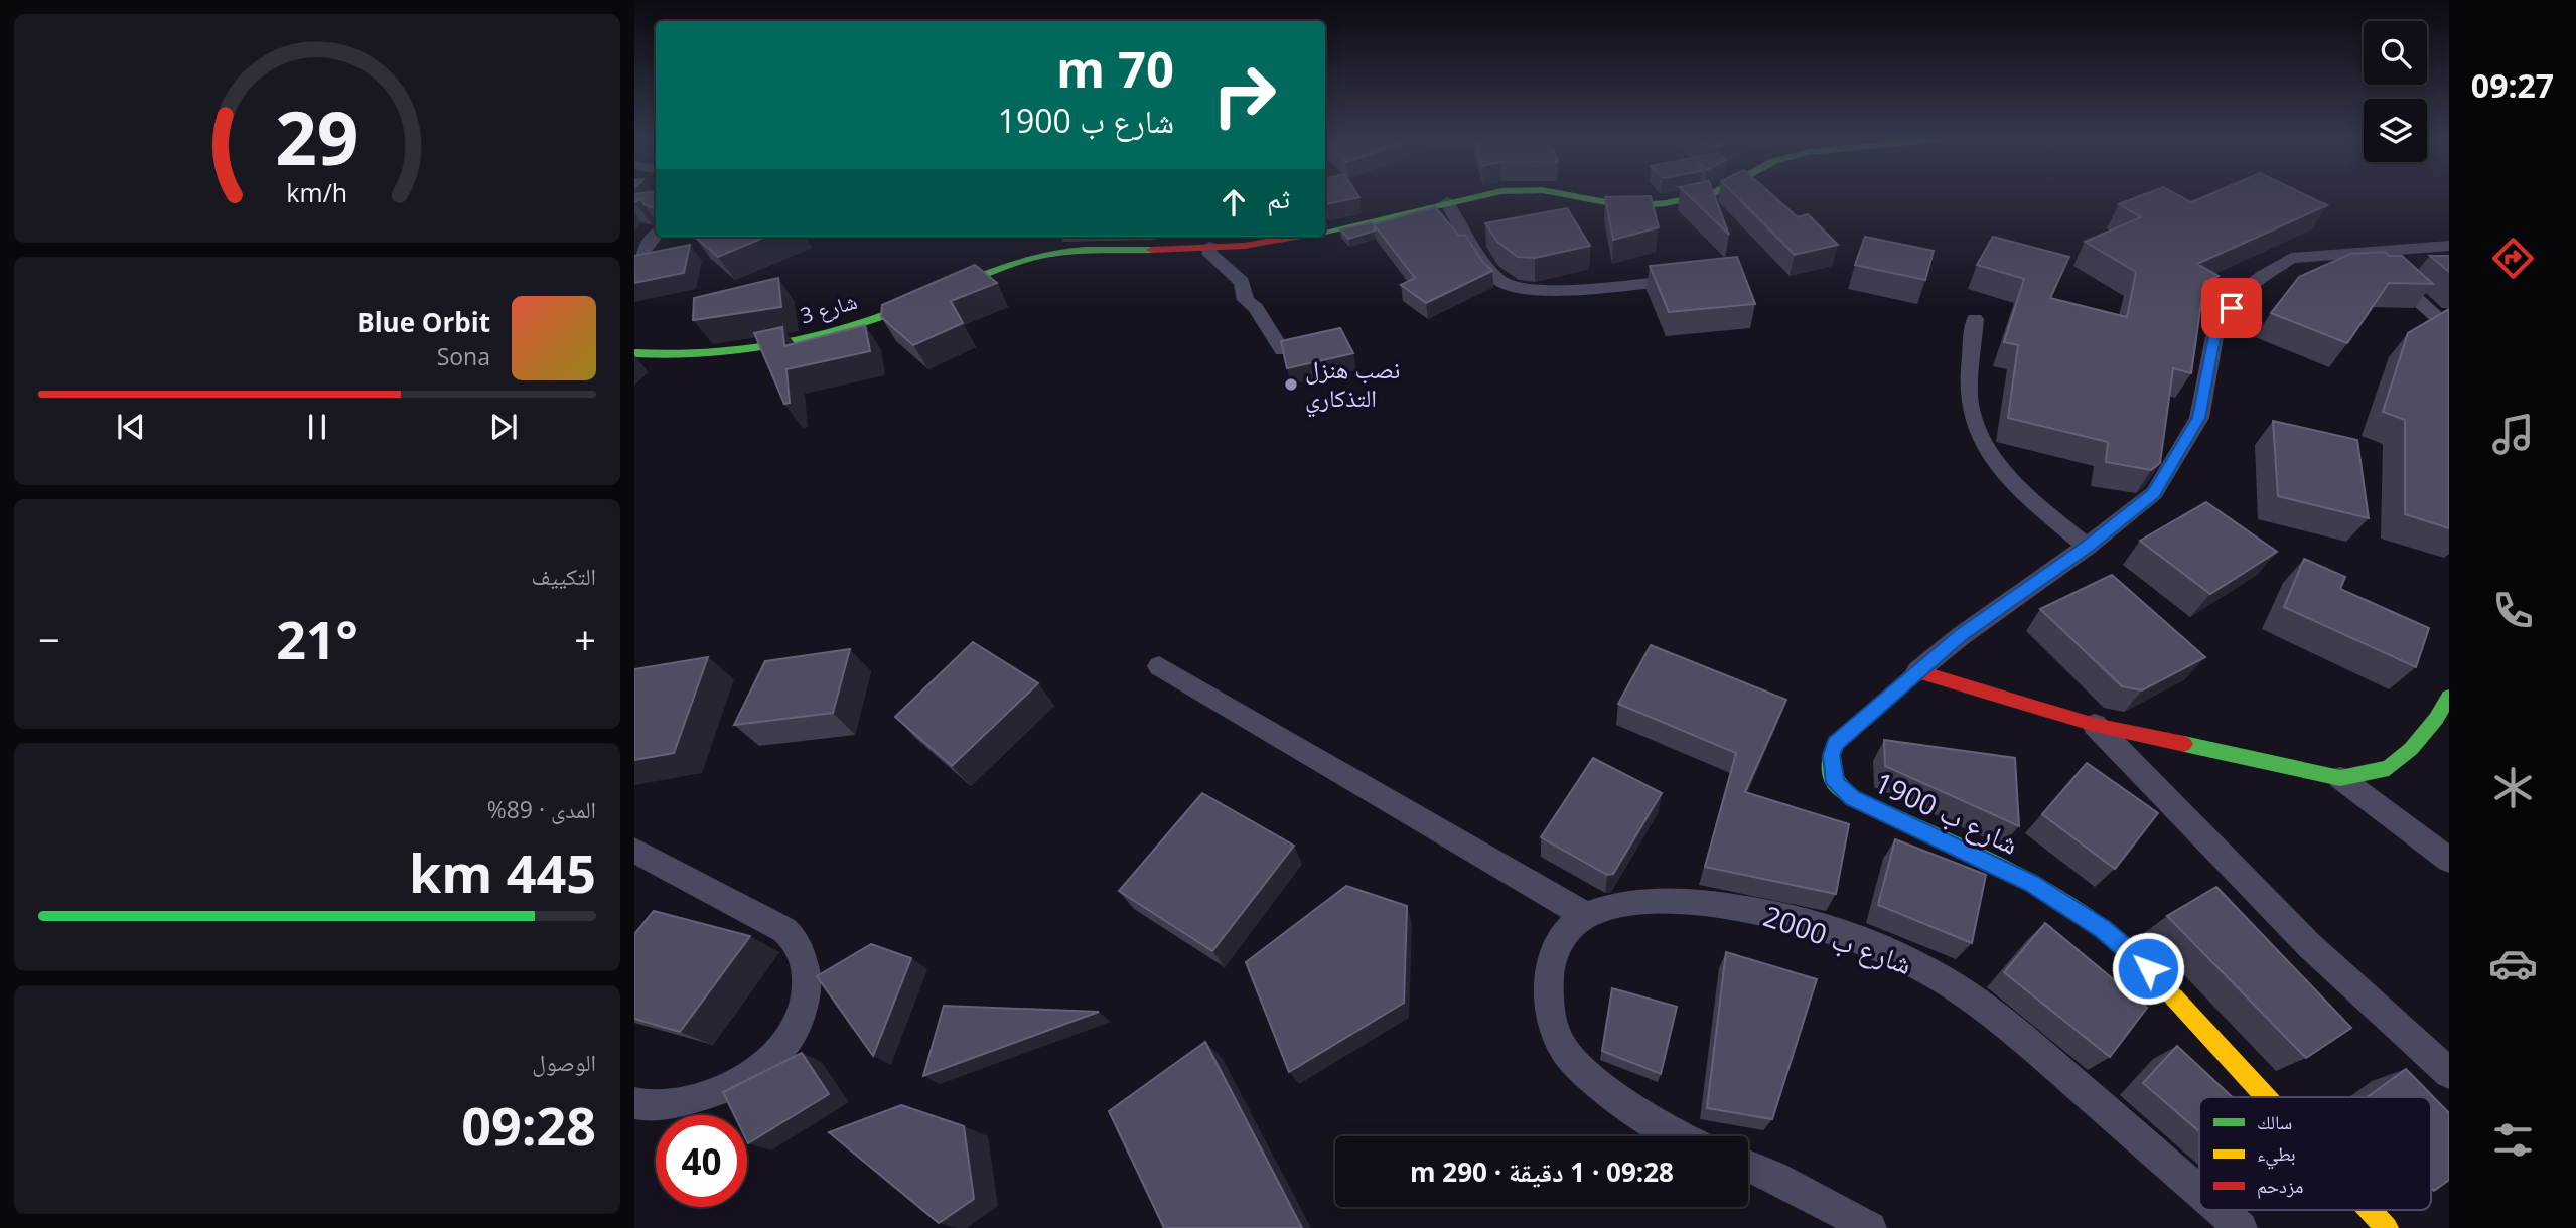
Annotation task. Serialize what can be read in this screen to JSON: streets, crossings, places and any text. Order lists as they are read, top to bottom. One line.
{"streets":{"main road":["شارع 3","شارع ب 1900"],"street":["شارع ب 2000"]},"places":["نصب هنزل التذكاري"],"legend":["سالك","بطيء","مزدحم"],"page":{"tabs":"09:27","turn":["70 m","شارع ب 1900"],"then":"ثم","song":["Blue Orbit","Sona"],"tile":["التكييف",["المدى · 89%","445 km"],["الوصول","09:28"]],"heat":["−","21°","+"],"limit":"40","trip":"09:28 · 1 دقيقة · 290 m","gauge":["29","km/h"]}}
